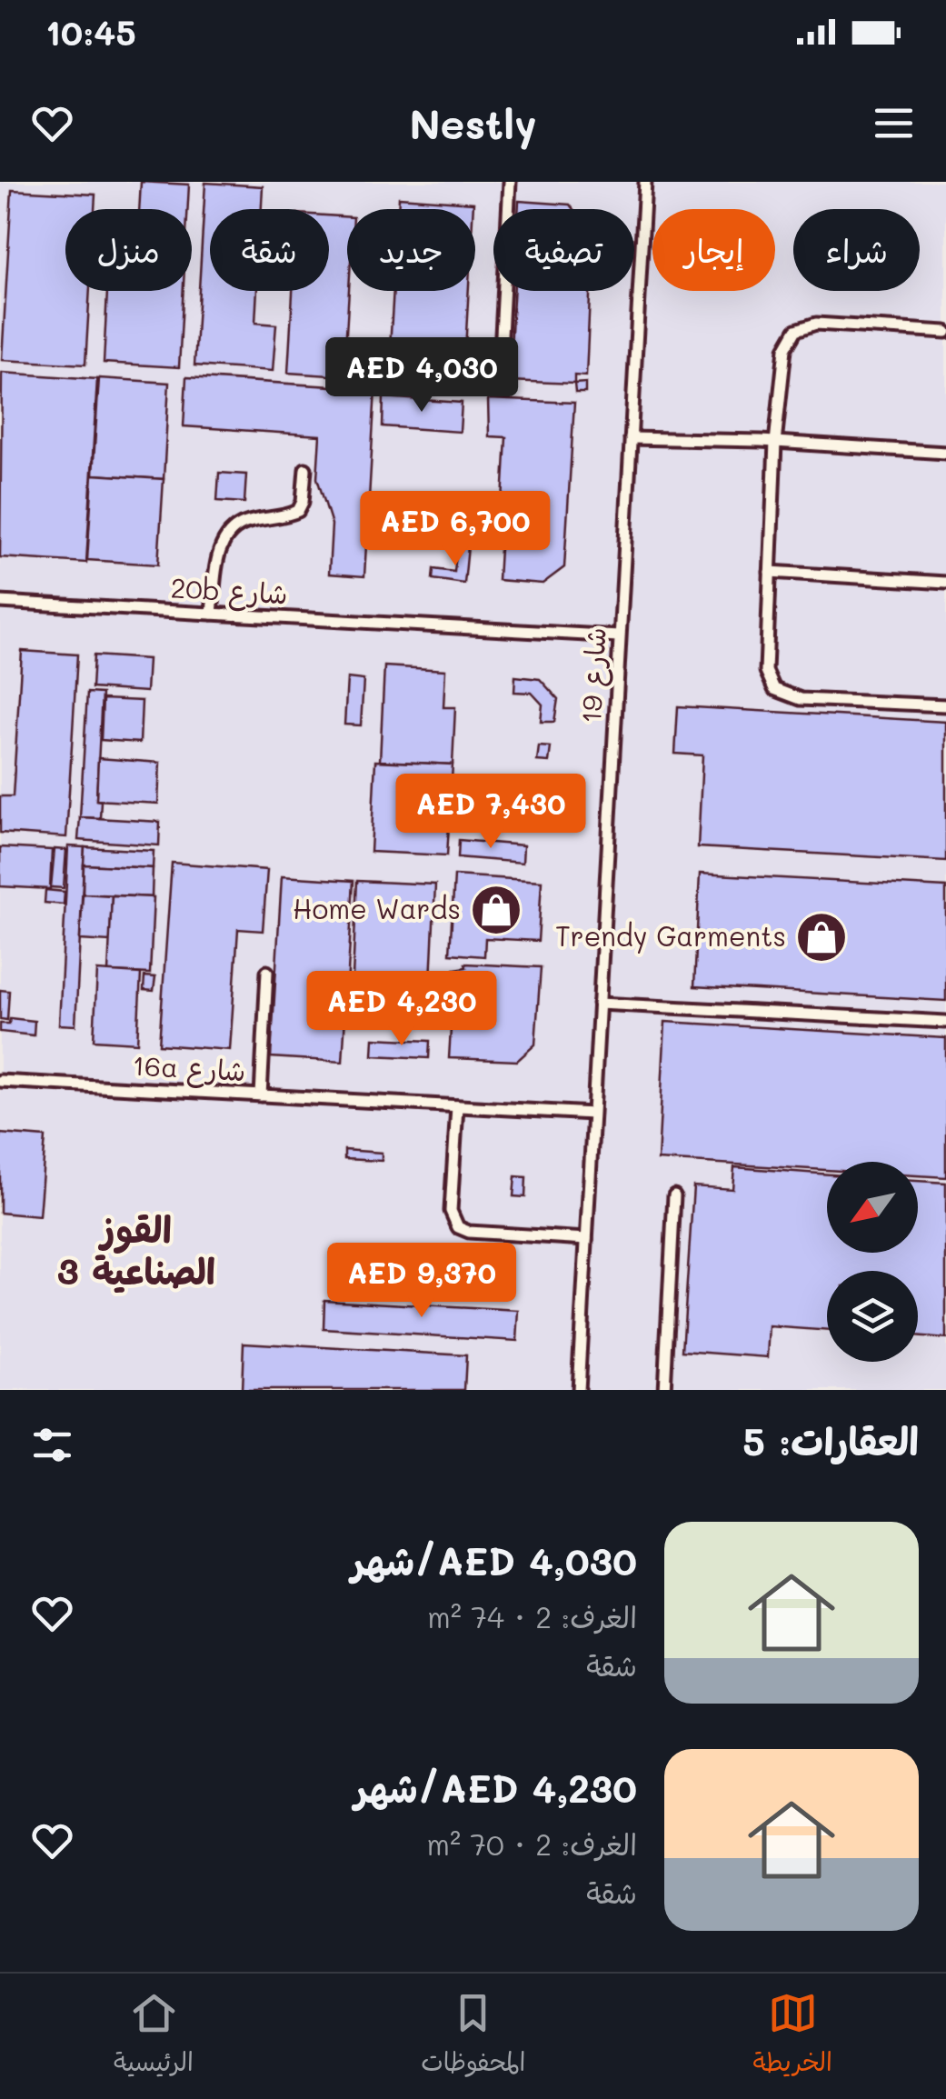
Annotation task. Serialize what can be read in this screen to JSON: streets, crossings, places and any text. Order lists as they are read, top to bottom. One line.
{"streets":{"lane":["20b شارع","شارع 19","16a شارع"]},"crossings":[["20b شارع","شارع 19"],["شارع 19","16a شارع"]],"districts":["القوز الصناعية 3"],"places":{"shop":["Home Wards","Trendy Garments"]},"north":"bottom left","page":{"status":"10:45","header":"Nestly","chip":["شراء","إيجار","تصفية","جديد","شقة","منزل"],"price":["AED 4,030","AED 6,700","AED 7,430","AED 4,230","AED 9,370"],"heading":"العقارات: 5","list":[{"name":"AED 4,030/شهر","note":"الغرف: 2 · 74 m² · شقة"},{"name":"AED 4,230/شهر","note":"الغرف: 2 · 70 m² · شقة"}],"tabs":["الخريطة","المحفوظات","الرئيسية"]}}
